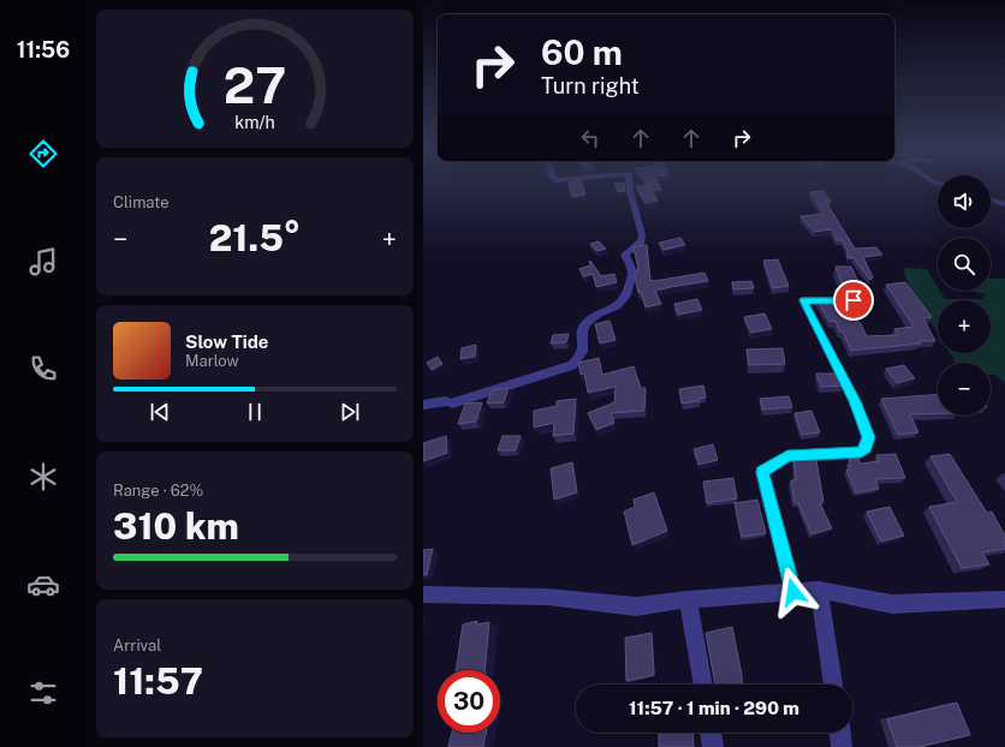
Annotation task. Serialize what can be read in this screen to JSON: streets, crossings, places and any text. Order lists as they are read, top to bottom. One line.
{"page":{"tabs":"11:56","turn":["60 m","Turn right"],"tile":["Climate",["Range · 62%","310 km"],["Arrival","11:57"]],"map_buttons":["+","−"],"heat":["−","21.5°","+"],"song":["Slow Tide","Marlow"],"limit":"30","trip":"11:57 · 1 min · 290 m","gauge":["27","km/h"]}}
